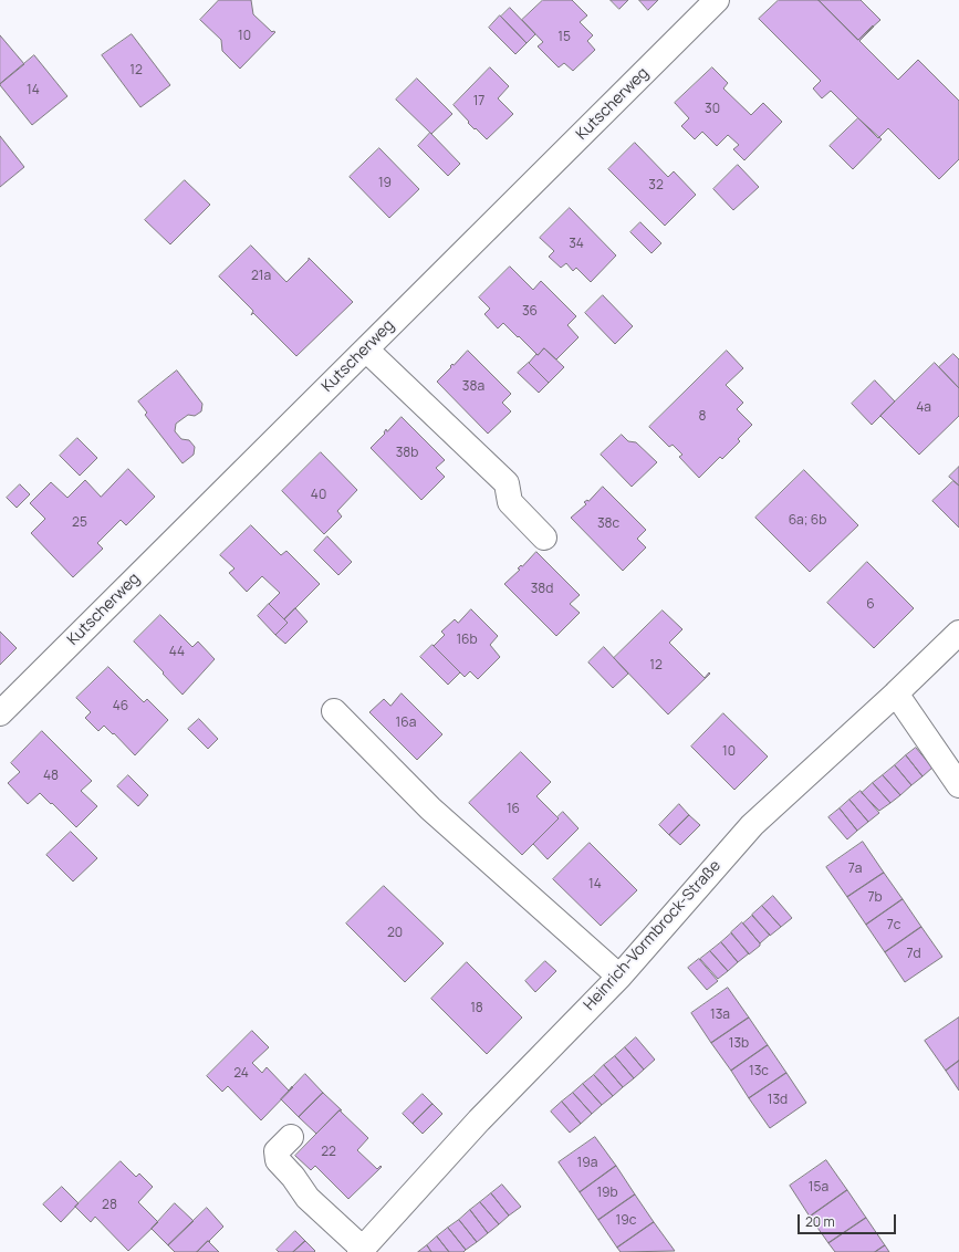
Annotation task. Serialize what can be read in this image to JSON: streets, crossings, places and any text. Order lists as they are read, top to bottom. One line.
{"streets":{"street":["Kutscherweg","Heinrich-Vormbrock-Straße"]},"house_numbers":["10","15","12","14","17","30","19","32","34","21a","36","38a","4a","8","38b","40","6a; 6b","25","38c","38d","6","16b","44","12","46","16a","10","48","16","7a","14","7b","7c","20","7d","18","13a","13b","13c","24","13d","22","19a","15a","19b","28","19c"],"scale_bar":"20 m"}
